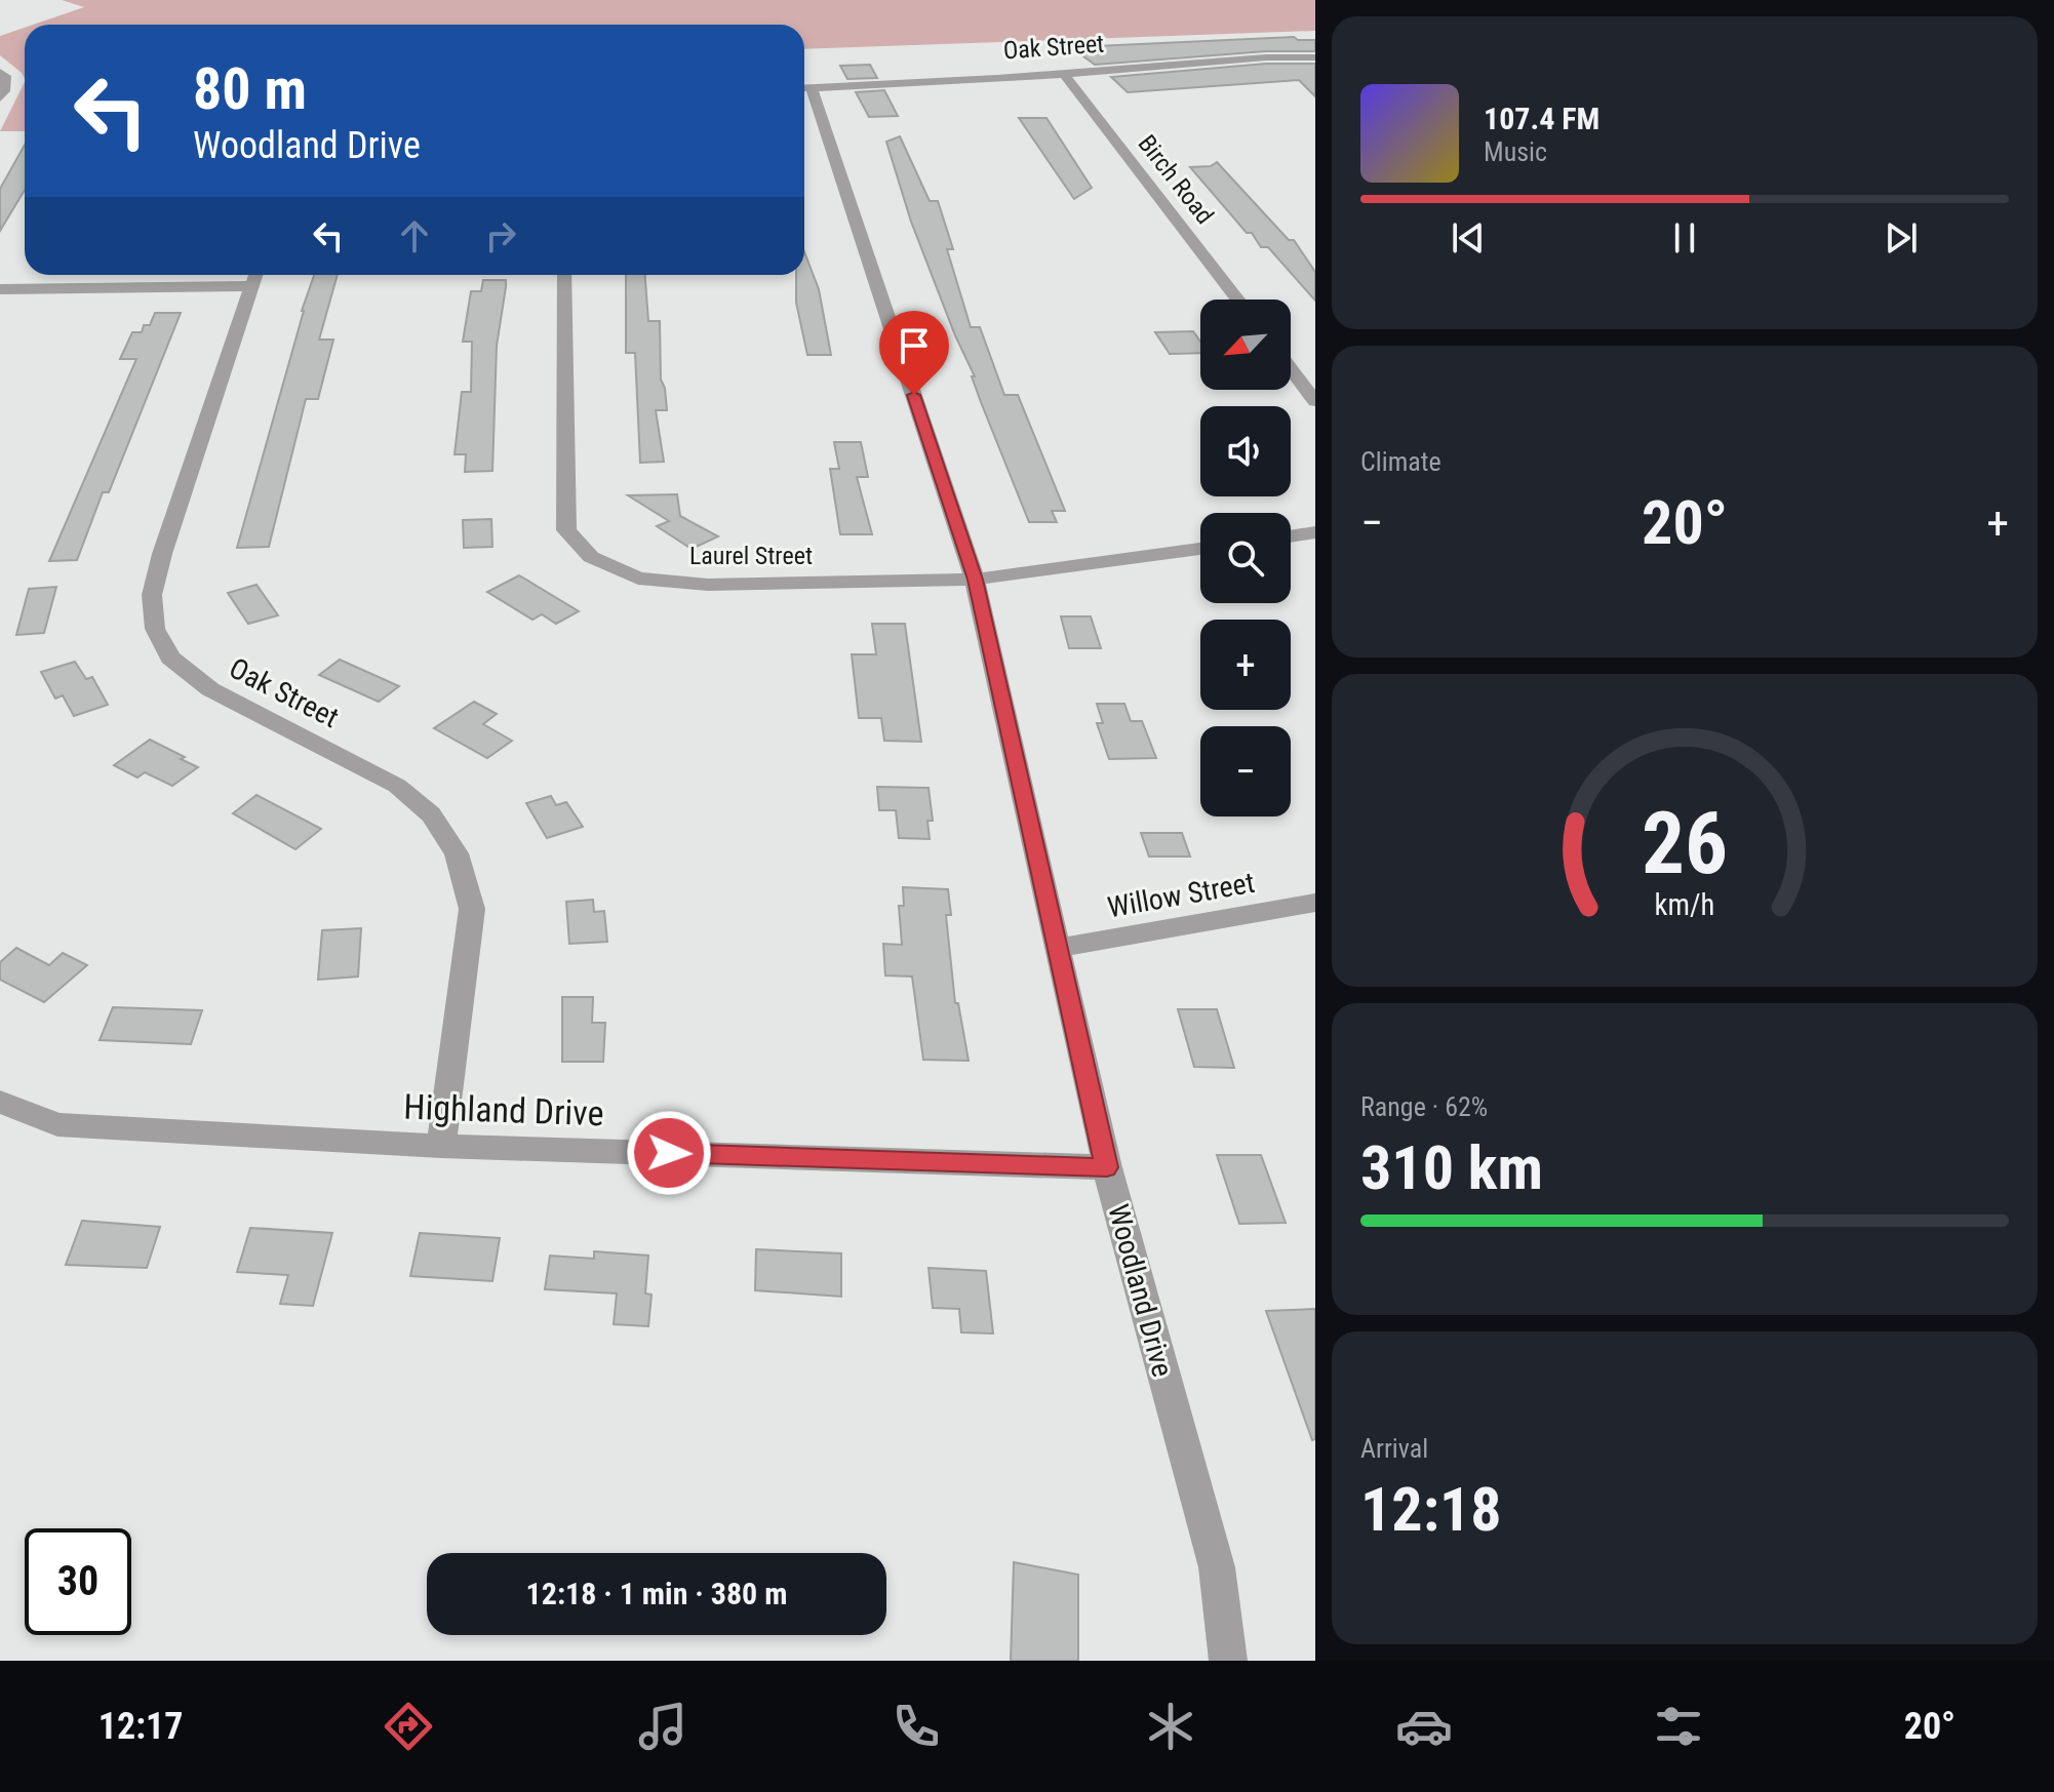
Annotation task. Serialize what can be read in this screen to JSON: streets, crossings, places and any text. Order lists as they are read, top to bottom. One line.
{"streets":{"street":["Oak Street","Birch Road","Laurel Street","Willow Street","Highland Drive","Woodland Drive"]},"crossings":[["Oak Street","Birch Road"],["Oak Street","Highland Drive"],["Oak Street","Woodland Drive"],["Laurel Street","Woodland Drive"],["Willow Street","Woodland Drive"],["Highland Drive","Woodland Drive"]],"north":"bottom left","page":{"turn":["80 m","Woodland Drive"],"song":["107.4 FM","Music"],"map_buttons":["+","−"],"tile":["Climate",["Range · 62%","310 km"],["Arrival","12:18"]],"heat":["−","20°","+"],"limit":"30","trip":"12:18 · 1 min · 380 m","tabs":["12:17","20°"],"gauge":["26","km/h"]}}
